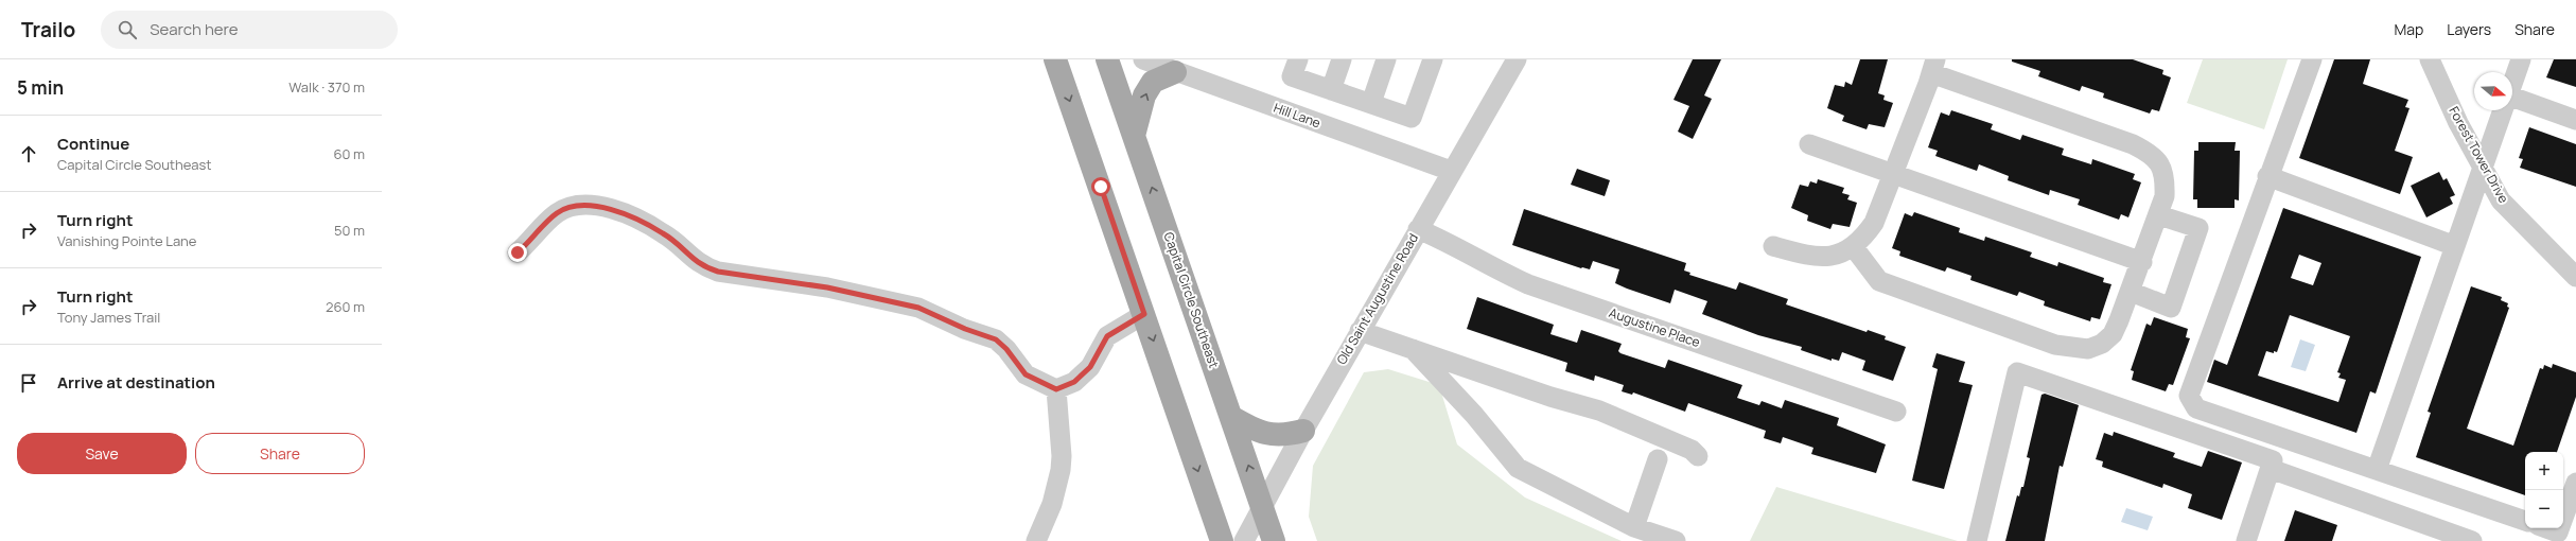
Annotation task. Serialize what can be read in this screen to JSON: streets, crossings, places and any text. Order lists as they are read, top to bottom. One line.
{"streets":{"main road":["Capital Circle Southeast"],"street":["Hill Lane","Forest Tower Drive","Old Saint Augustine Road","Augustine Place"]},"crossings":[["Hill Lane","Old Saint Augustine Road"],["Old Saint Augustine Road","Capital Circle Southeast"],["Old Saint Augustine Road","Augustine Place"]],"north":"right","page":{"header":"Trailo","search":"Search here","nav":["Map","Layers","Share"],"heading":["5 min","Walk · 370 m"],"list":[["Continue","Capital Circle Southeast","60 m"],["Turn right","Vanishing Pointe Lane","50 m"],["Turn right","Tony James Trail","260 m"],"Arrive at destination"],"buttons":["Save","Share"],"map_buttons":["+","−"]}}
